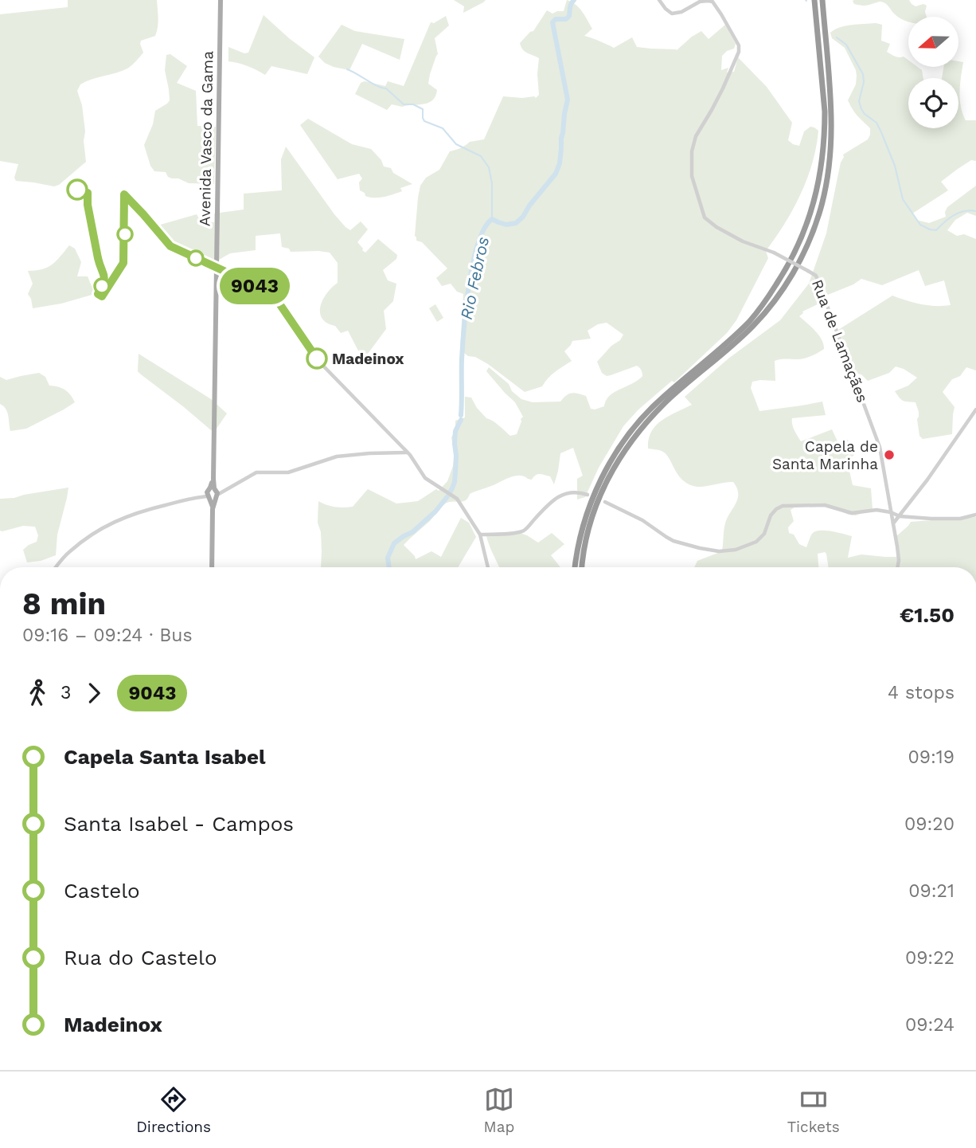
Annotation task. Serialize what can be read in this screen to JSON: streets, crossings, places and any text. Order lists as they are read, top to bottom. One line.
{"streets":{"main road":["Avenida Vasco da Gama"],"street":["Rua de Lamaçães"]},"water":["Rio Febros"],"places":["Madeinox","Capela de Santa Marinha"],"lines":["bus line 9043"],"north":"left","page":{"on_map":"9043","heading":["8 min","09:16 – 09:24 · Bus","€1.50"],"legs":["3","9043","4 stops"],"list":[{"name":"Capela Santa Isabel","value":"09:19"},{"name":"Santa Isabel - Campos","value":"09:20"},{"name":"Castelo","value":"09:21"},{"name":"Rua do Castelo","value":"09:22"},{"name":"Madeinox","value":"09:24"}],"tabs":["Directions","Map","Tickets"]}}
